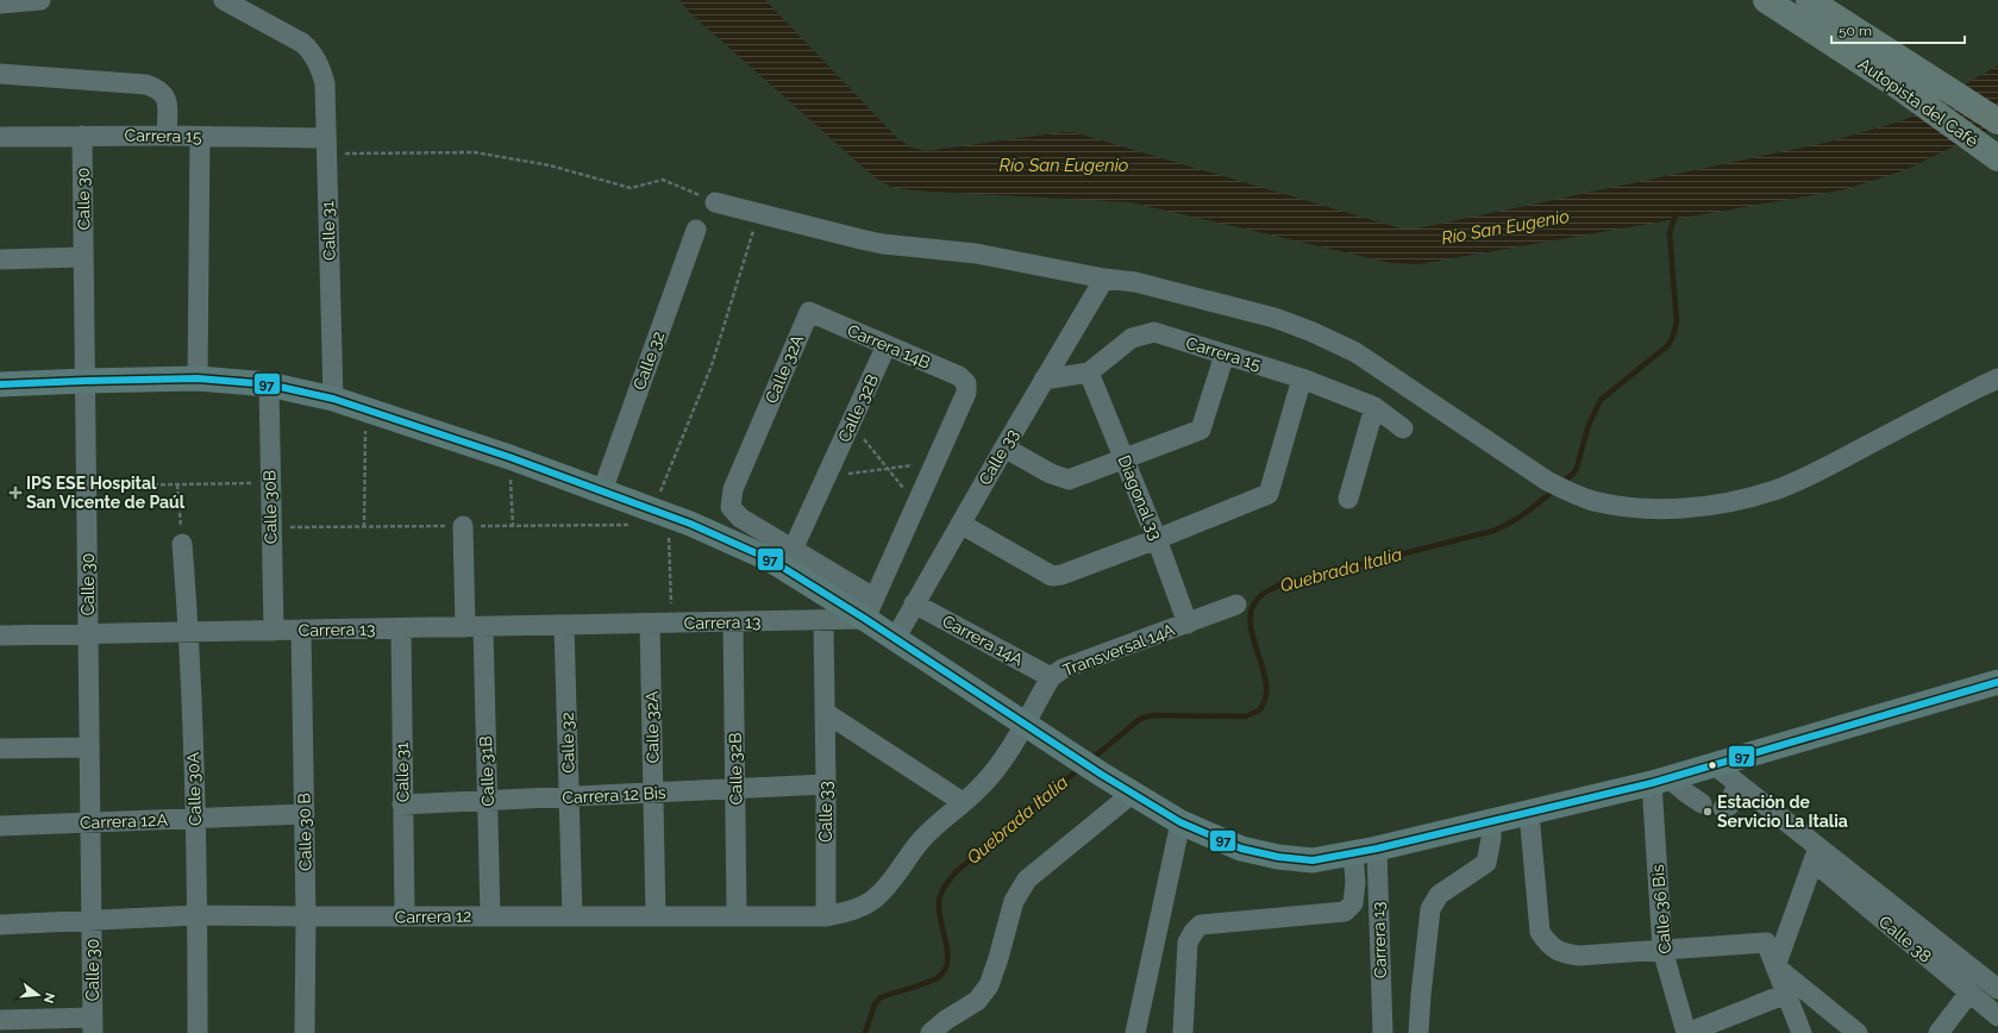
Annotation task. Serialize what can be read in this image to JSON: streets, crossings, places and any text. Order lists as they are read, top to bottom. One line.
{"streets":{"highway":["Autopista del Café"],"street":["Carrera 15","Calle 30","Calle 31","Carrera 14B","Calle 32","Calle 32A","Calle 32B","Calle 33","Diagonal 33","Calle 30B","Carrera 13","Carrera 14A","Transversal 14A","Calle 31B","Calle 30A","Carrera 12 Bis","Carrera 12A","Calle 30 B","Calle 36 Bis","Carrera 12","Calle 38"]},"crossings":[["Carrera 15","Calle 30"],["Carrera 15","Calle 31"],["Carrera 15","Diagonal 33"],["Calle 30","Carrera 13"],["Calle 30","Carrera 12A"],["Calle 30","Carrera 12"],["Calle 31","Carrera 13"],["Calle 31","Carrera 12 Bis"],["Calle 31","Carrera 12"],["Carrera 14B","Calle 32A"],["Carrera 14B","Calle 32B"],["Calle 32","Carrera 13"],["Calle 32","Carrera 12 Bis"],["Calle 32","Carrera 12"],["Calle 32A","Calle 32B"],["Calle 32A","Carrera 13"],["Calle 32A","Carrera 12 Bis"],["Calle 32A","Carrera 12"],["Calle 32B","Carrera 13"],["Calle 32B","Carrera 12 Bis"],["Calle 32B","Carrera 12"],["Calle 33","Carrera 13"],["Calle 33","Carrera 14A"],["Calle 33","Carrera 12 Bis"],["Calle 33","Carrera 12"],["Diagonal 33","Transversal 14A"],["Calle 30B","Carrera 13"],["Carrera 13","Calle 31B"],["Carrera 13","Calle 30A"],["Carrera 13","Calle 30 B"],["Carrera 14A","Transversal 14A"],["Calle 31B","Carrera 12 Bis"],["Calle 31B","Carrera 12"],["Calle 30A","Carrera 12A"],["Calle 30A","Carrera 12"],["Carrera 12A","Calle 30 B"],["Calle 30 B","Carrera 12"]],"water":["Río San Eugenio","Quebrada Italia"],"places":{"health":["IPS ESE Hospital San Vicente de Paúl"],"other":["Estación de Servicio La Italia"]},"lines":["transit line 97"],"scale_bar":"50 m","north":"right"}
